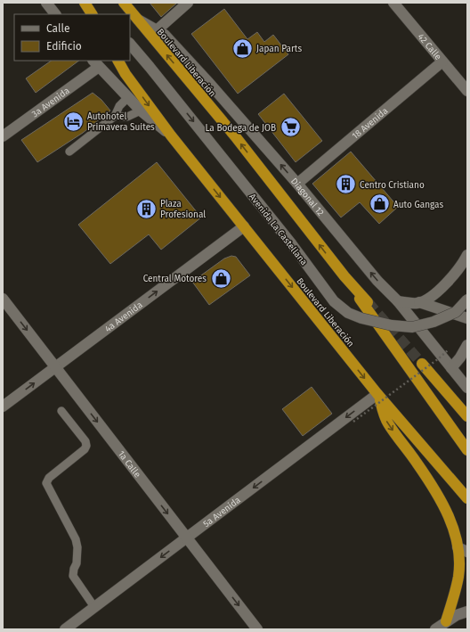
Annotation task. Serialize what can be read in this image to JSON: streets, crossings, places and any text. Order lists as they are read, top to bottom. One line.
{"streets":{"highway":["Boulevard Liberación"],"street":["42 Calle","3a Avenida","18 Avenida","Diagonal 12","Avenida La Castellana","4a Avenida","1a Calle","5a Avenida"]},"crossings":[["42 Calle","18 Avenida"],["Boulevard Liberación","3a Avenida"],["Boulevard Liberación","Diagonal 12"],["Boulevard Liberación","4a Avenida"],["Boulevard Liberación","5a Avenida"],["18 Avenida","Diagonal 12"],["4a Avenida","1a Calle"],["1a Calle","5a Avenida"]],"one_way":["Diagonal 12","Avenida La Castellana","4a Avenida","1a Calle","5a Avenida"],"places":{"shop":["Japan Parts","Auto Gangas","Central Motores"],"hotel":["Autohotel Primavera Suites"],"supermarket":["La Bodega de JOB"],"building":["Centro Cristiano","Plaza Profesional"]},"legend":["Calle","Edificio"]}
